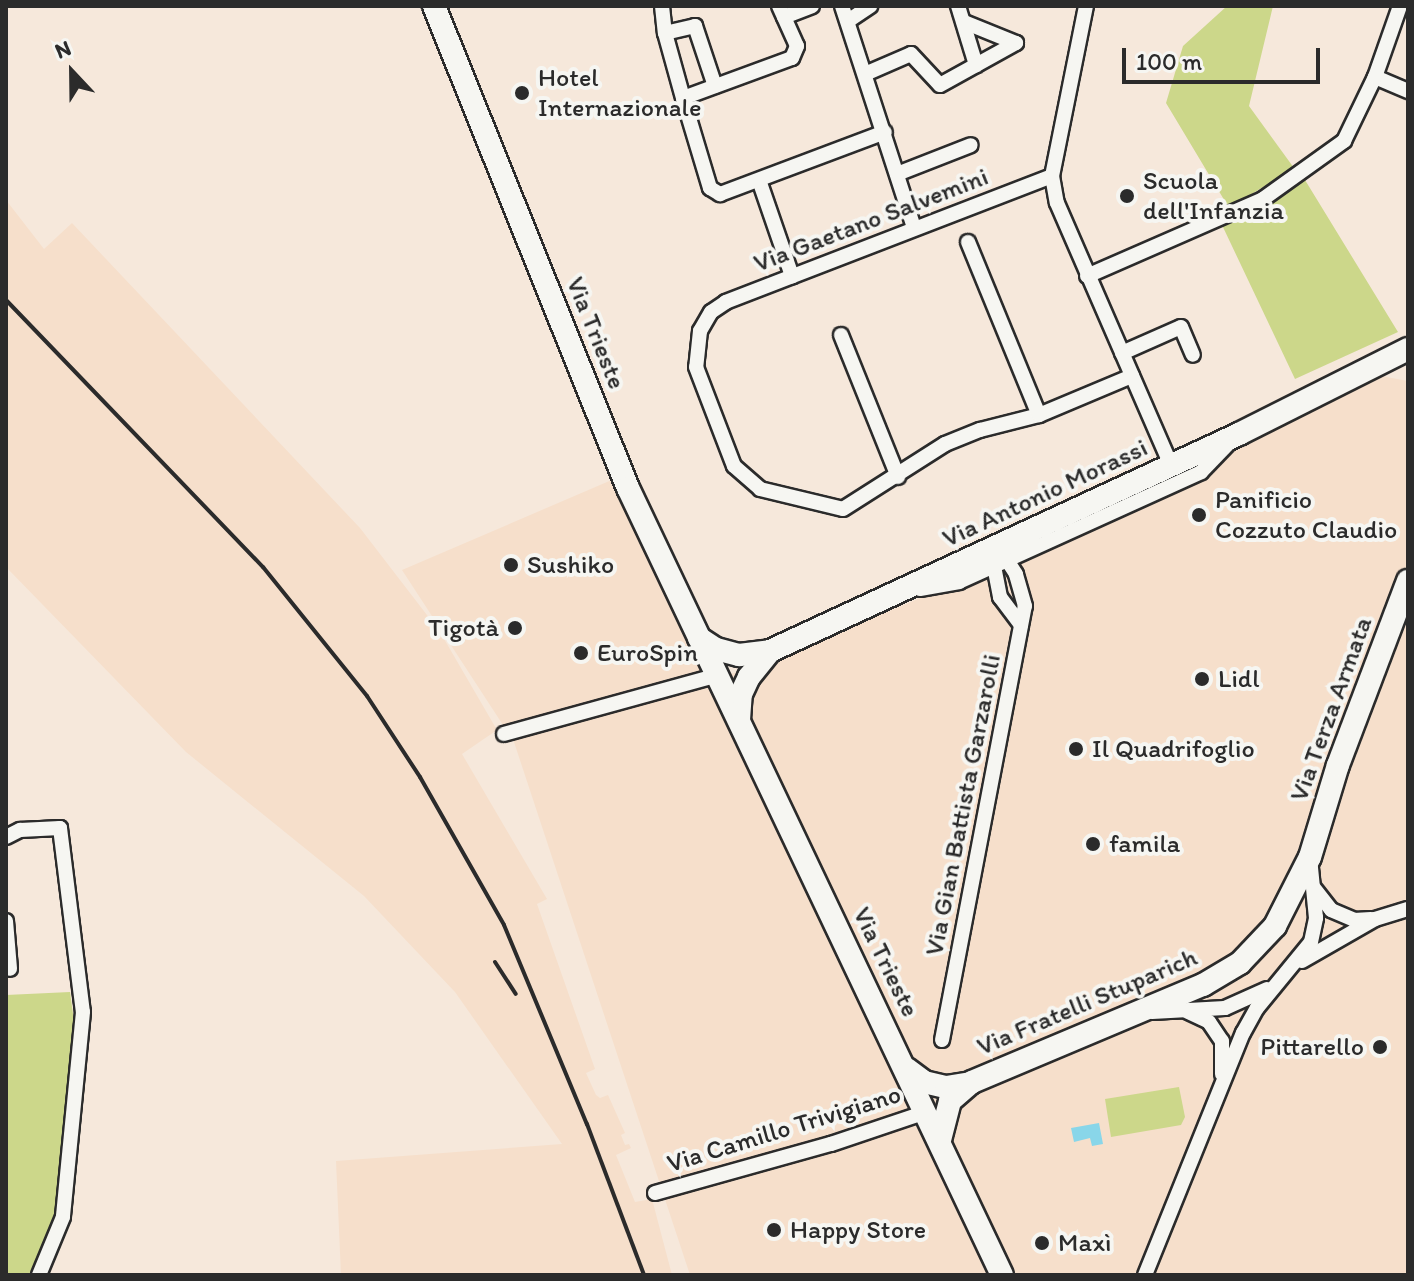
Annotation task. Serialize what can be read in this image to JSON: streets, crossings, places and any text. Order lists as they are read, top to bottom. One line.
{"streets":{"main road":["Via Trieste","Via Antonio Morassi","Via Terza Armata","Via Fratelli Stuparich"],"street":["Via Gaetano Salvemini","Via Gian Battista Garzarolli","Via Camillo Trivigiano"]},"crossings":[["Via Trieste","Via Antonio Morassi"],["Via Trieste","Via Fratelli Stuparich"],["Via Trieste","Via Camillo Trivigiano"],["Via Terza Armata","Via Fratelli Stuparich"],["Via Fratelli Stuparich","Via Camillo Trivigiano"]],"places":["Hotel Internazionale","Scuola dell'Infanzia","Panificio Cozzuto Claudio","Sushiko","Tigotà","EuroSpin","Lidl","Il Quadrifoglio","famila","Pittarello","Happy Store","Maxì"],"scale_bar":"100 m","north":"top"}
